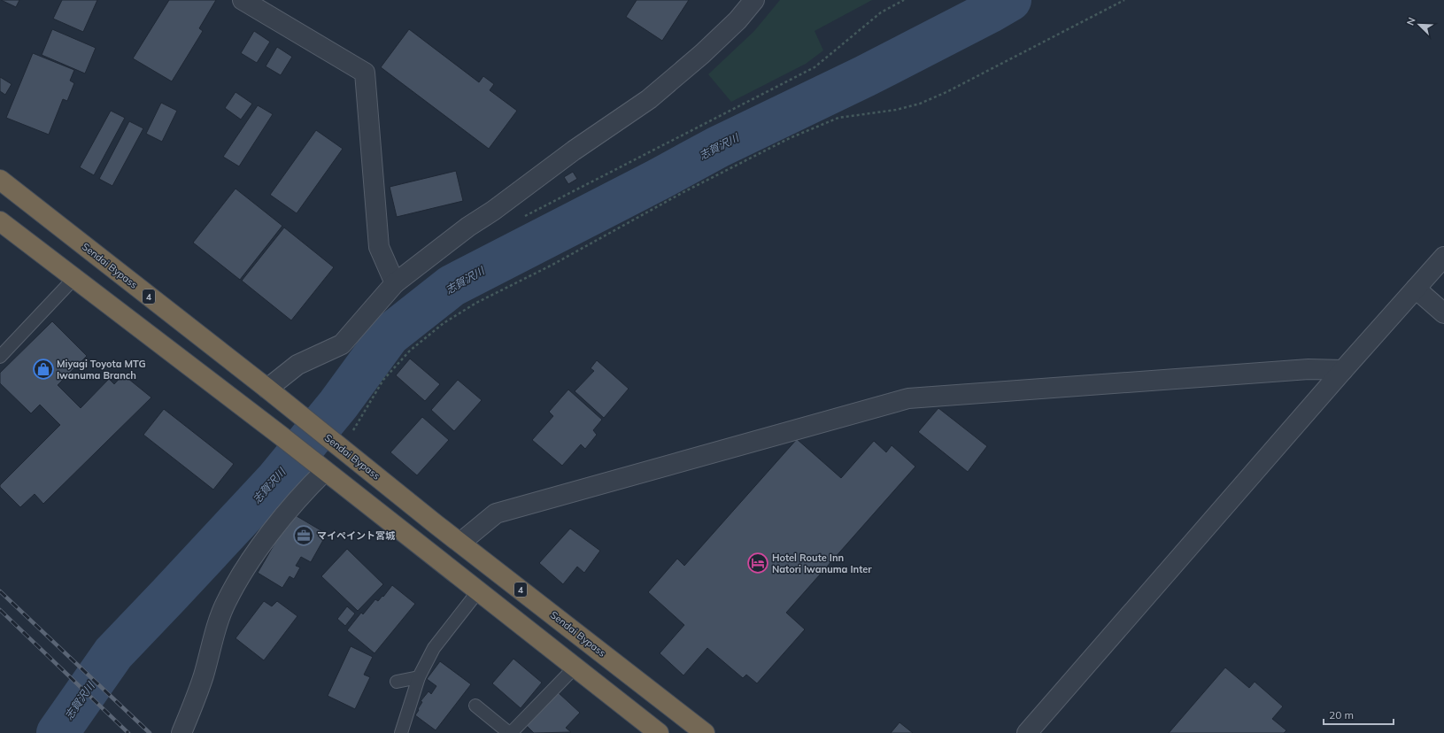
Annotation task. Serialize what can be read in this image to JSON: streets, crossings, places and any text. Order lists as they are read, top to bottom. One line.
{"streets":{"highway":["Sendai Bypass","4"]},"water":["志賀沢川"],"places":{"shop":["Miyagi Toyota MTG Iwanuma Branch"],"office":["マイペイント宮城"],"hotel":["Hotel Route Inn Natori Iwanuma Inter"]},"scale_bar":"20 m","north":"top left"}
